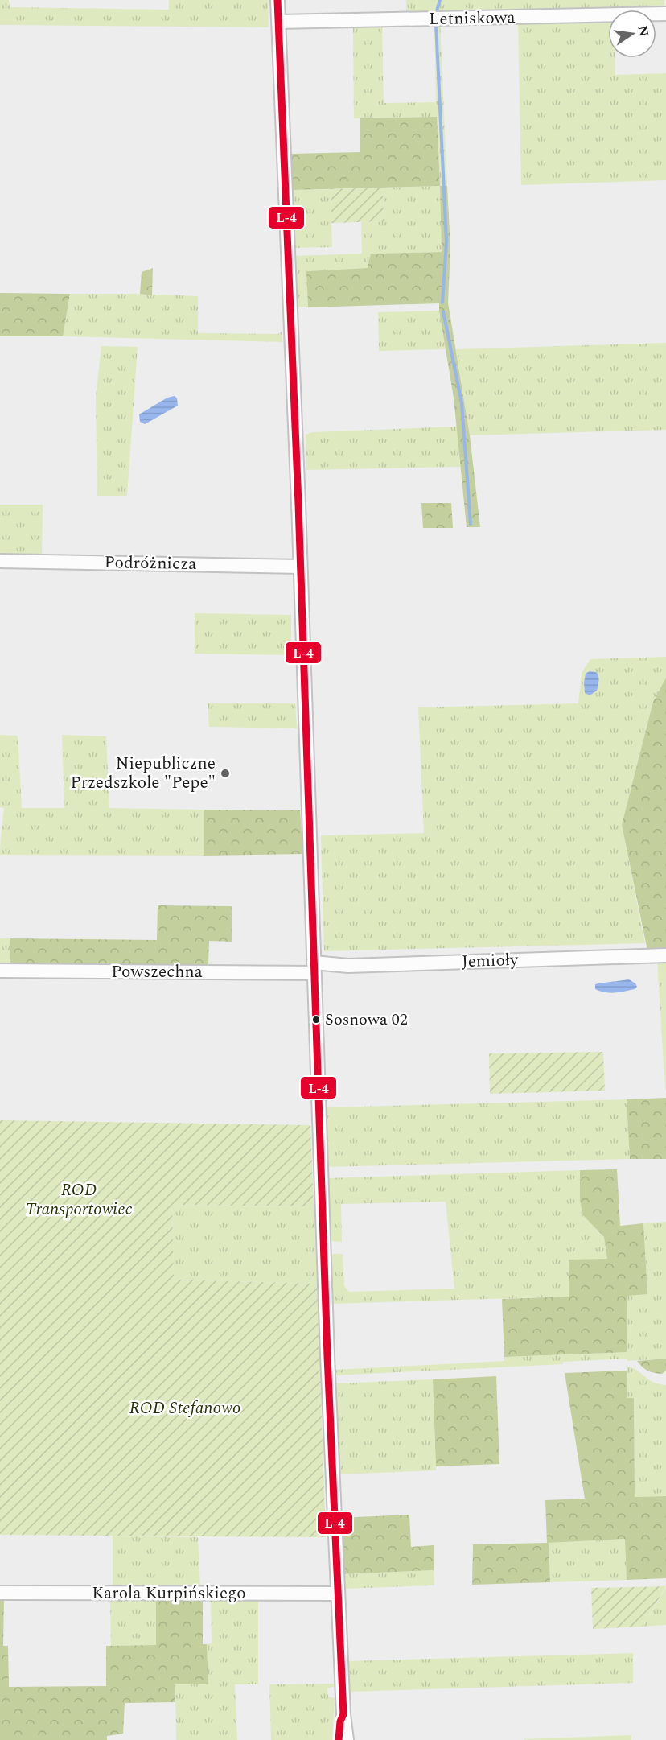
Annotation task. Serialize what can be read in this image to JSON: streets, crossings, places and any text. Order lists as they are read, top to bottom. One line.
{"streets":{"street":["Letniskowa","Podróżnicza","Jemioły","Powszechna","Karola Kurpińskiego"]},"crossings":[["Jemioły","Powszechna"]],"parks":["ROD Transportowiec","ROD Stefanowo"],"places":["Niepubliczne Przedszkole \"Pepe\"","Sosnowa 02"],"lines":["transit line L-4"],"north":"right"}
